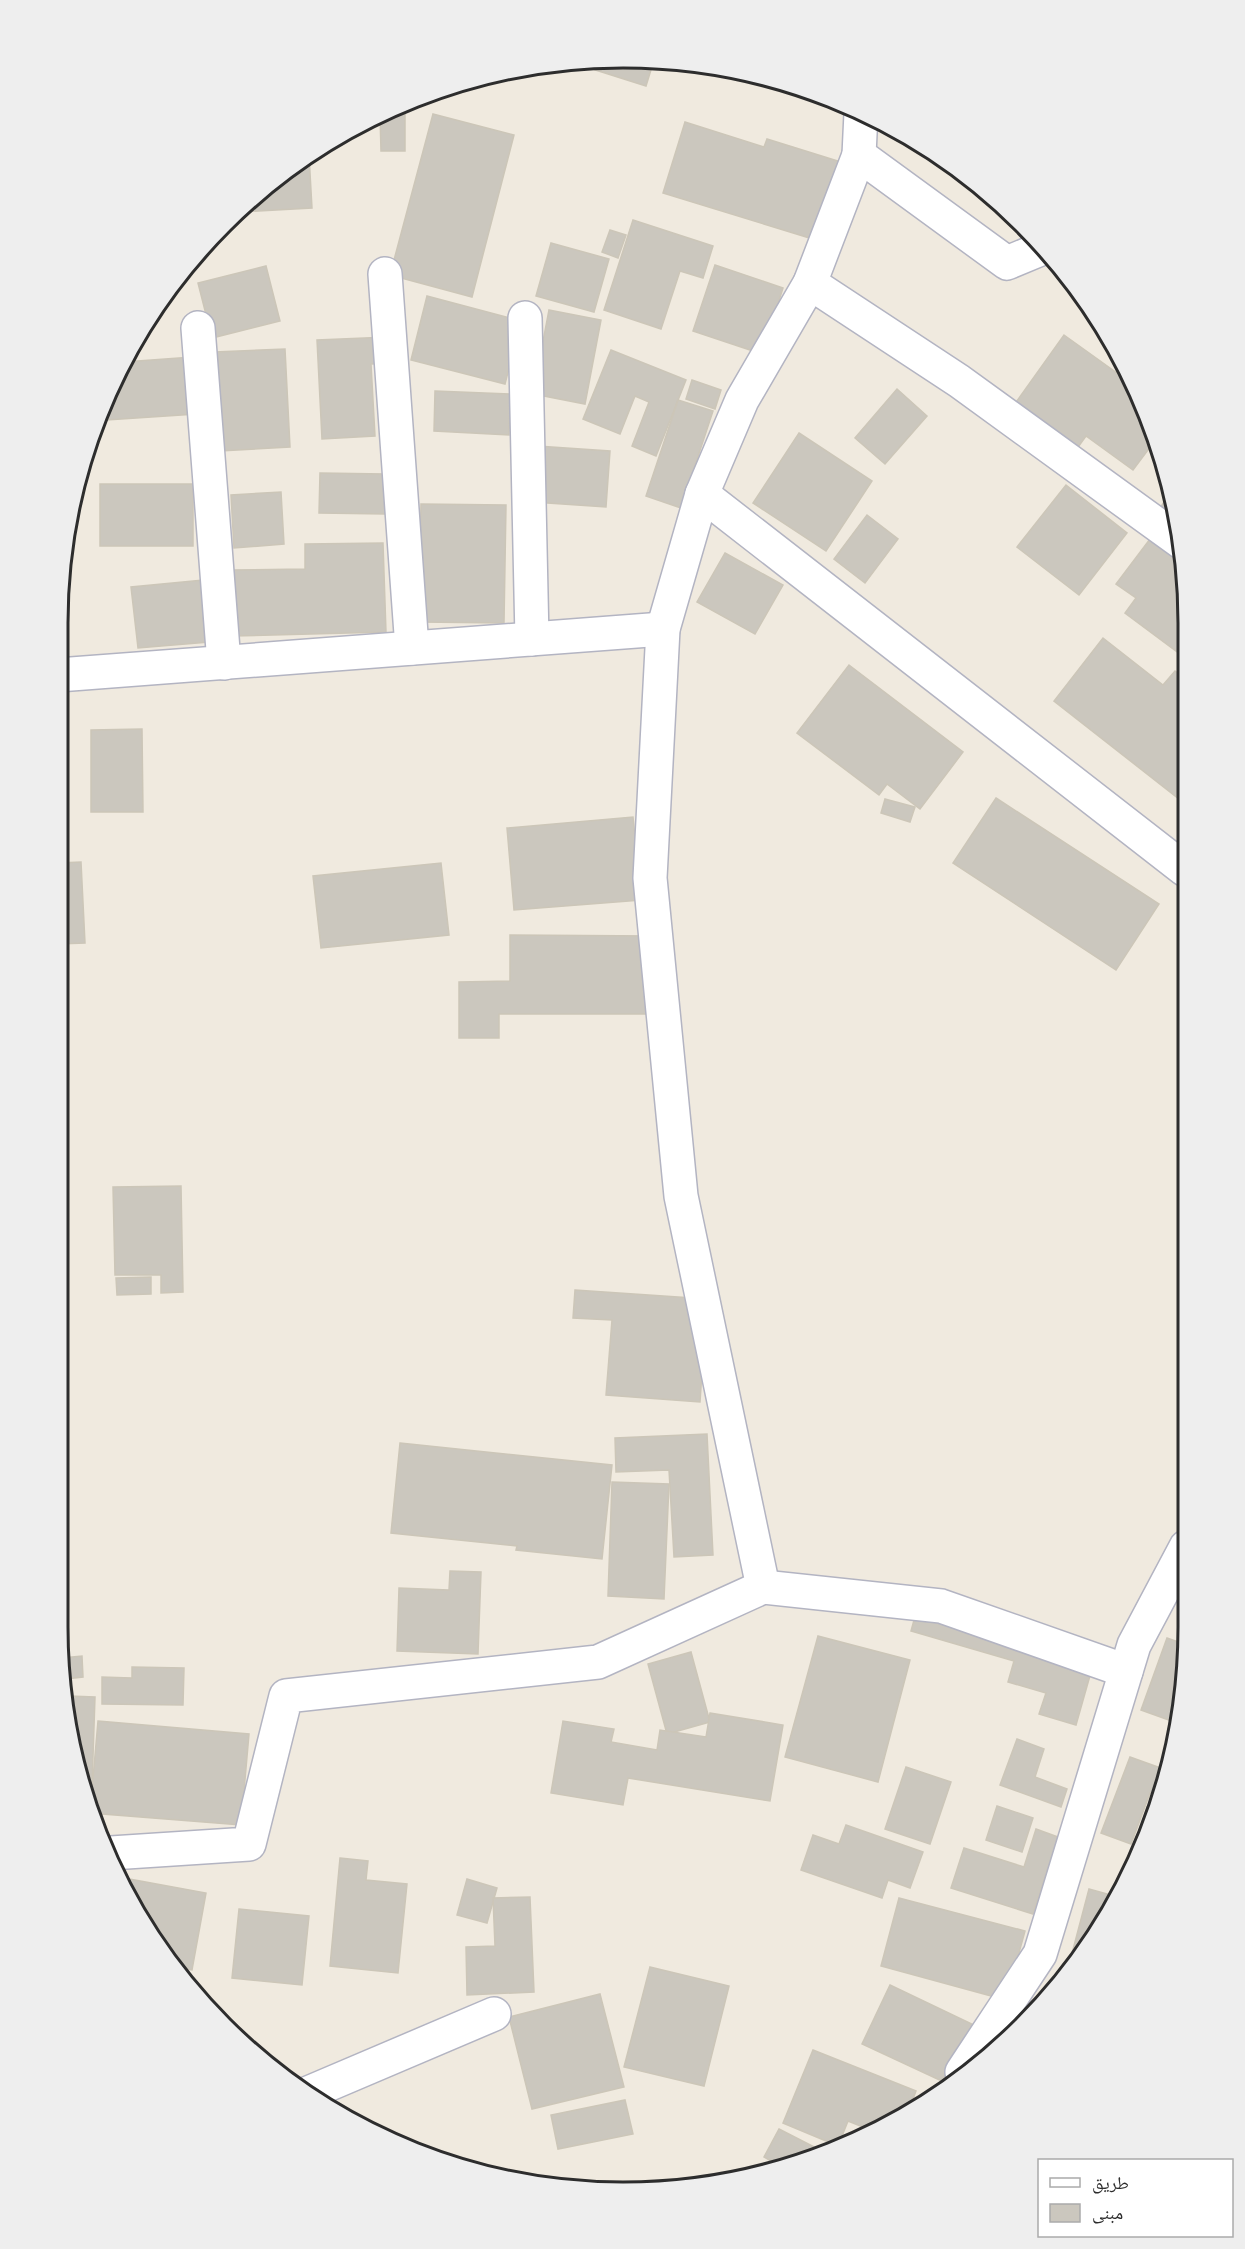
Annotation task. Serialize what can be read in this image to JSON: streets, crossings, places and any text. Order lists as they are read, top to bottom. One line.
{"legend":["طريق","مبنى"]}
